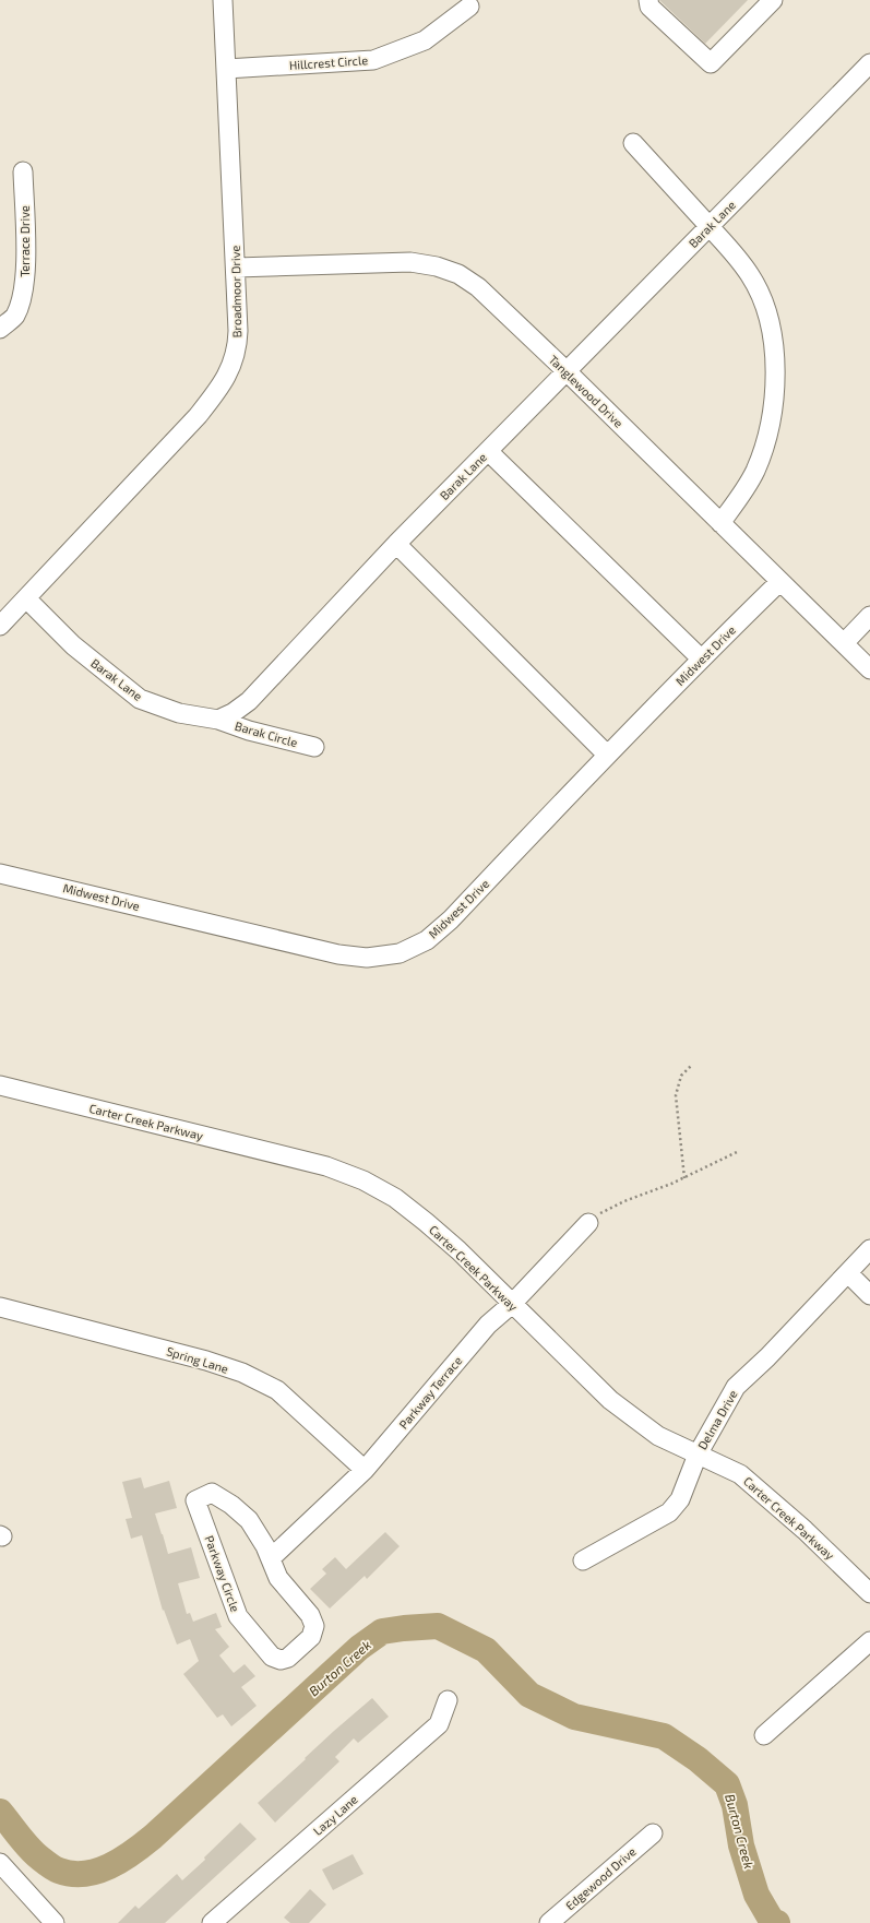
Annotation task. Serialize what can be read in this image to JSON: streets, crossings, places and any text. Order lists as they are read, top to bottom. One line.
{"streets":{"street":["Hillcrest Circle","Barak Lane","Terrace Drive","Broadmoor Drive","Tanglewood Drive","Midwest Drive","Barak Circle","Carter Creek Parkway","Spring Lane","Parkway Terrace","Delma Drive","Parkway Circle","Lazy Lane","Edgewood Drive"]},"crossings":[["Hillcrest Circle","Broadmoor Drive"],["Barak Lane","Broadmoor Drive"],["Barak Lane","Tanglewood Drive"],["Barak Lane","Barak Circle"],["Broadmoor Drive","Tanglewood Drive"],["Tanglewood Drive","Midwest Drive"],["Carter Creek Parkway","Parkway Terrace"],["Carter Creek Parkway","Delma Drive"],["Spring Lane","Parkway Terrace"],["Parkway Terrace","Parkway Circle"]],"water":["Burton Creek"]}
